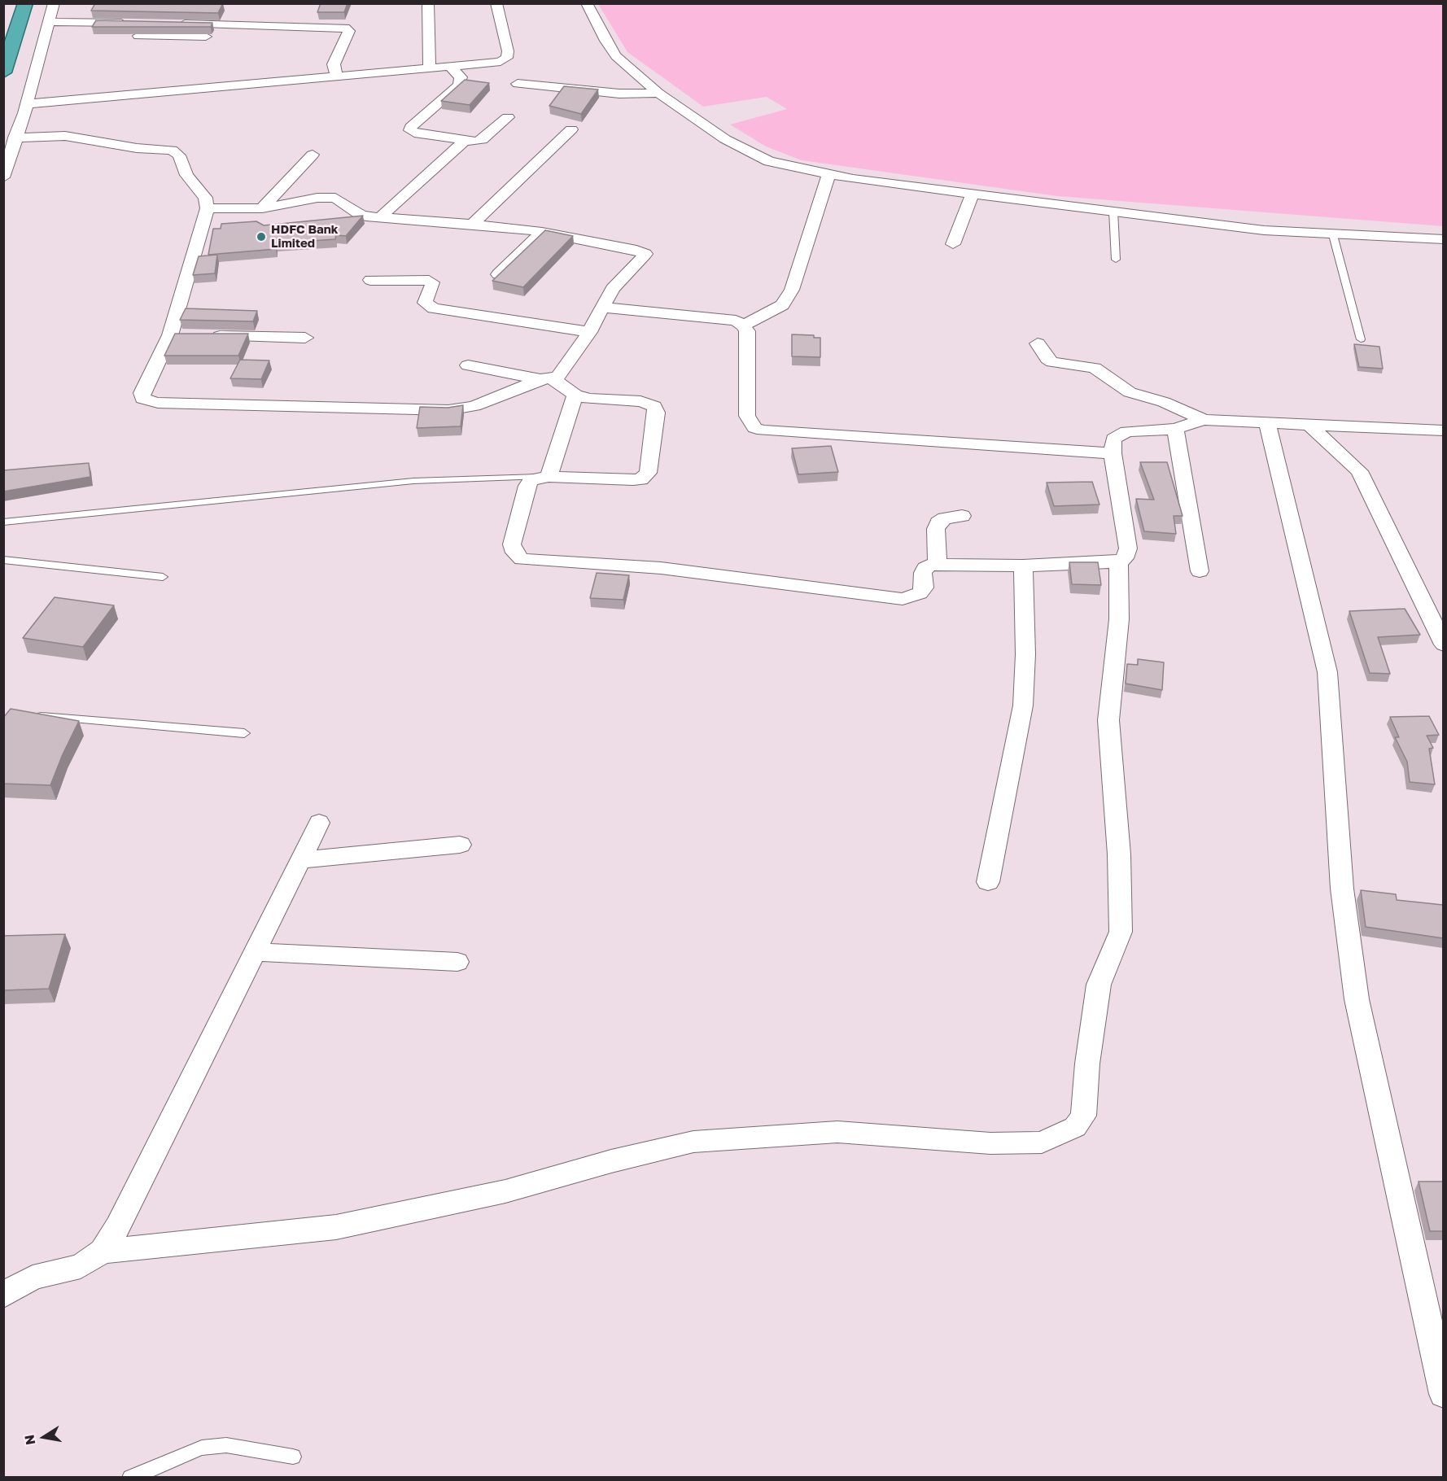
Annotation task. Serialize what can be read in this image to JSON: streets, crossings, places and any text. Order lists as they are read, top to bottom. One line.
{"places":["HDFC Bank Limited"],"north":"left"}
